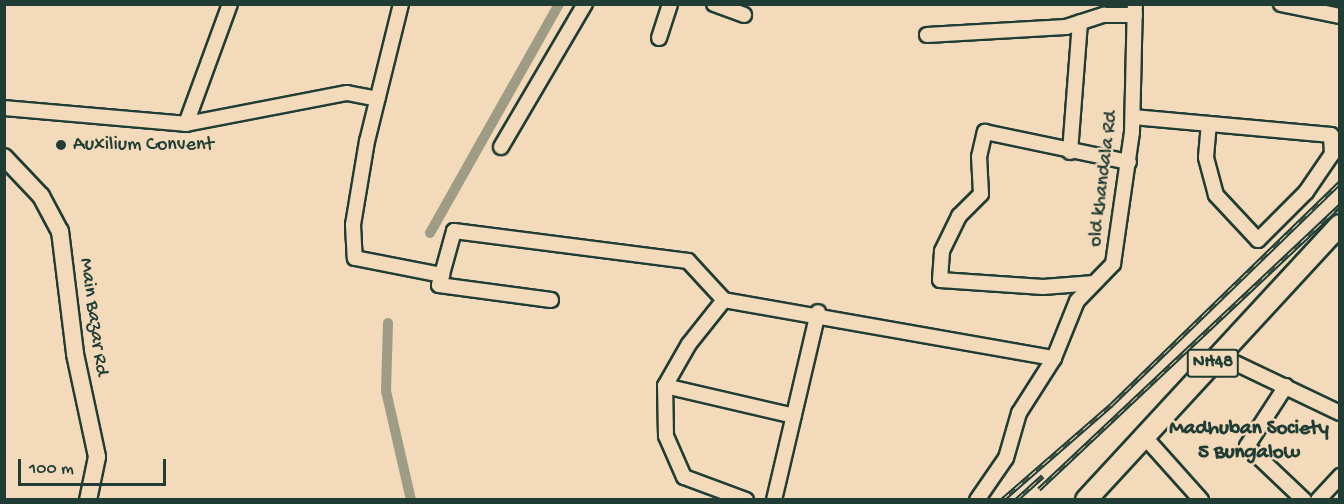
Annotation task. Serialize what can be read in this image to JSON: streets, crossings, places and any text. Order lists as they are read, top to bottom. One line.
{"streets":{"highway":["NH48"],"main road":["Main Bazar Rd"],"street":["old khandala Rd"]},"districts":["Madhuban Society 5 Bungalow"],"places":["Auxilium Convent"],"scale_bar":"100 m"}
